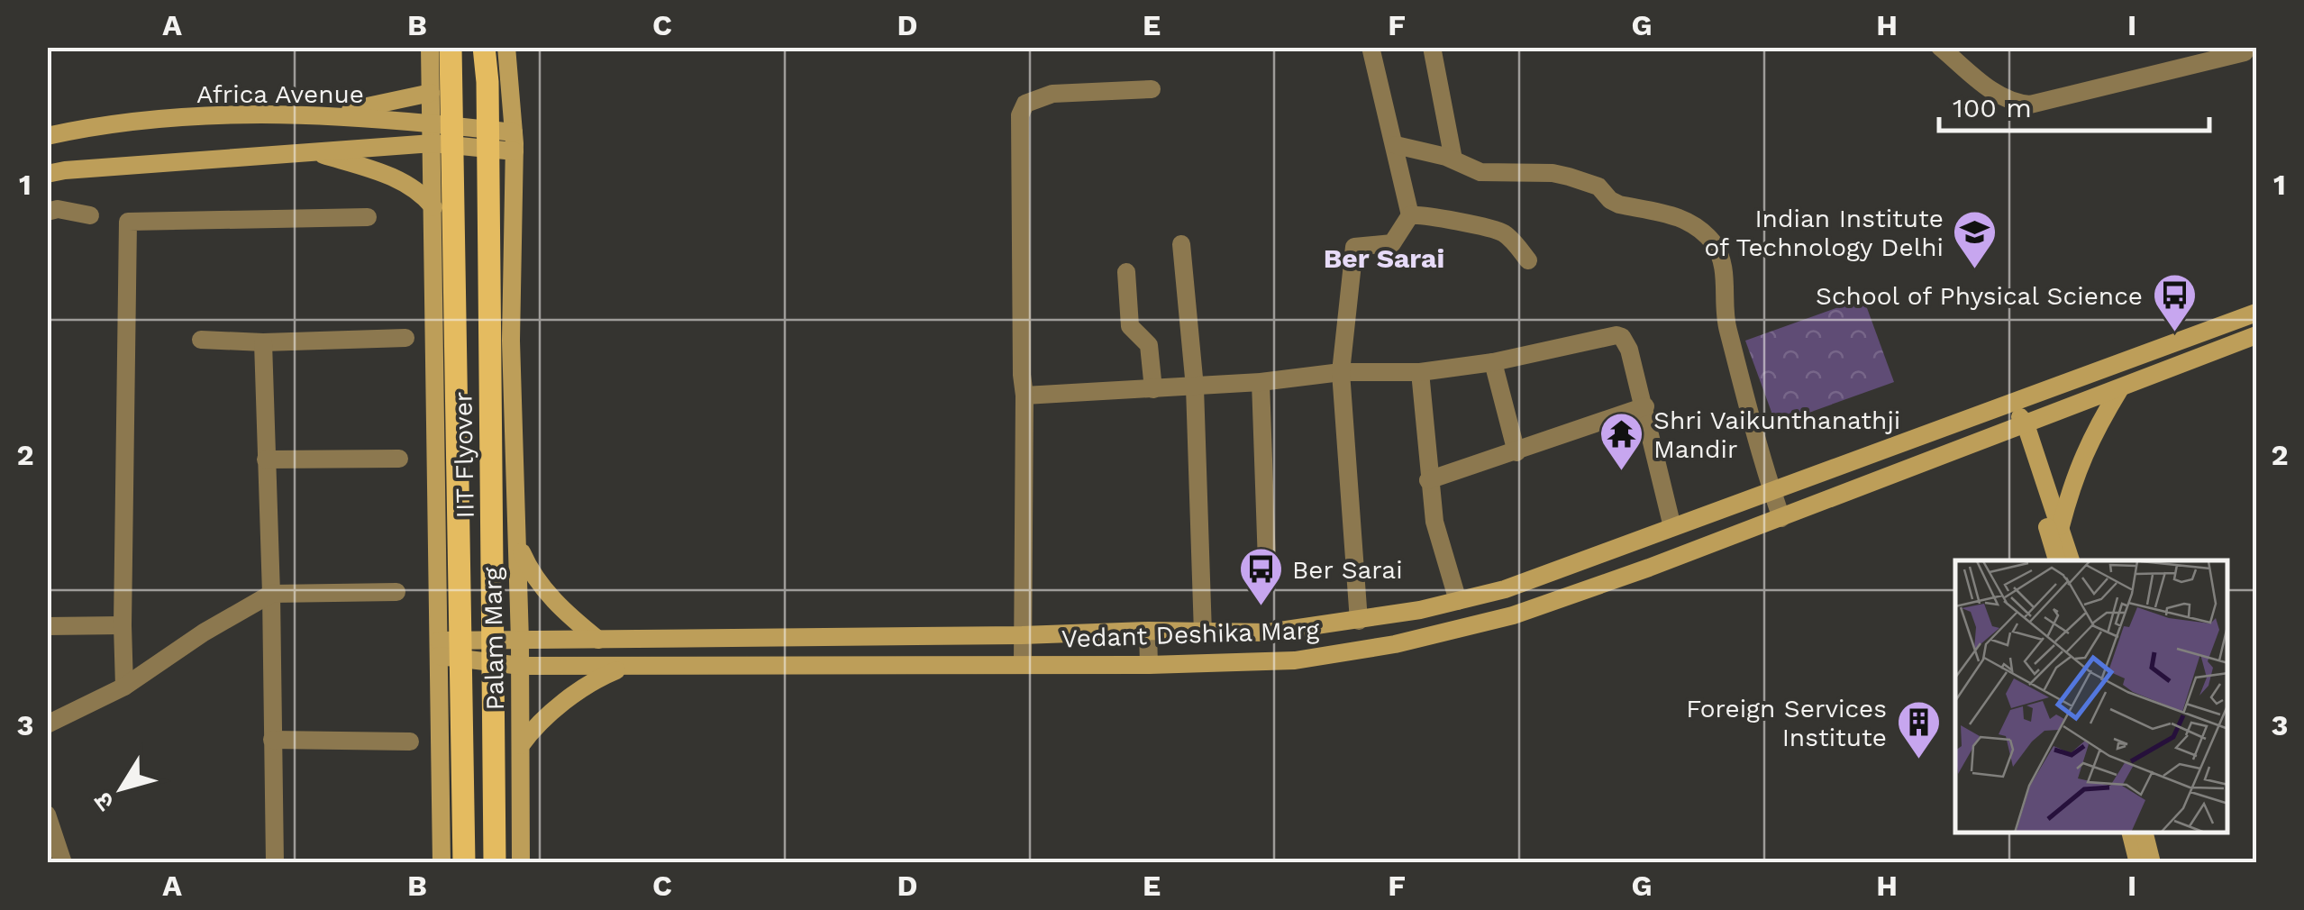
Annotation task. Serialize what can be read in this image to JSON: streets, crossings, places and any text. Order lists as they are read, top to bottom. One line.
{"streets":{"main road":["Africa Avenue","IIT Flyover","Vedant Deshika Marg","Palam Marg"]},"crossings":[["Africa Avenue","Palam Marg"],["Vedant Deshika Marg","Palam Marg"]],"districts":["Ber Sarai"],"places":{"school or university":["Indian Institute of Technology Delhi"],"bus stop":["School of Physical Science","Ber Sarai"],"temple":["Shri Vaikunthanathji Mandir"],"building":["Foreign Services Institute"]},"scale_bar":"100 m","north":"bottom left","grid":{"columns":["A","B","C","D","E","F","G","H","I"],"rows":["1","2","3"]}}
